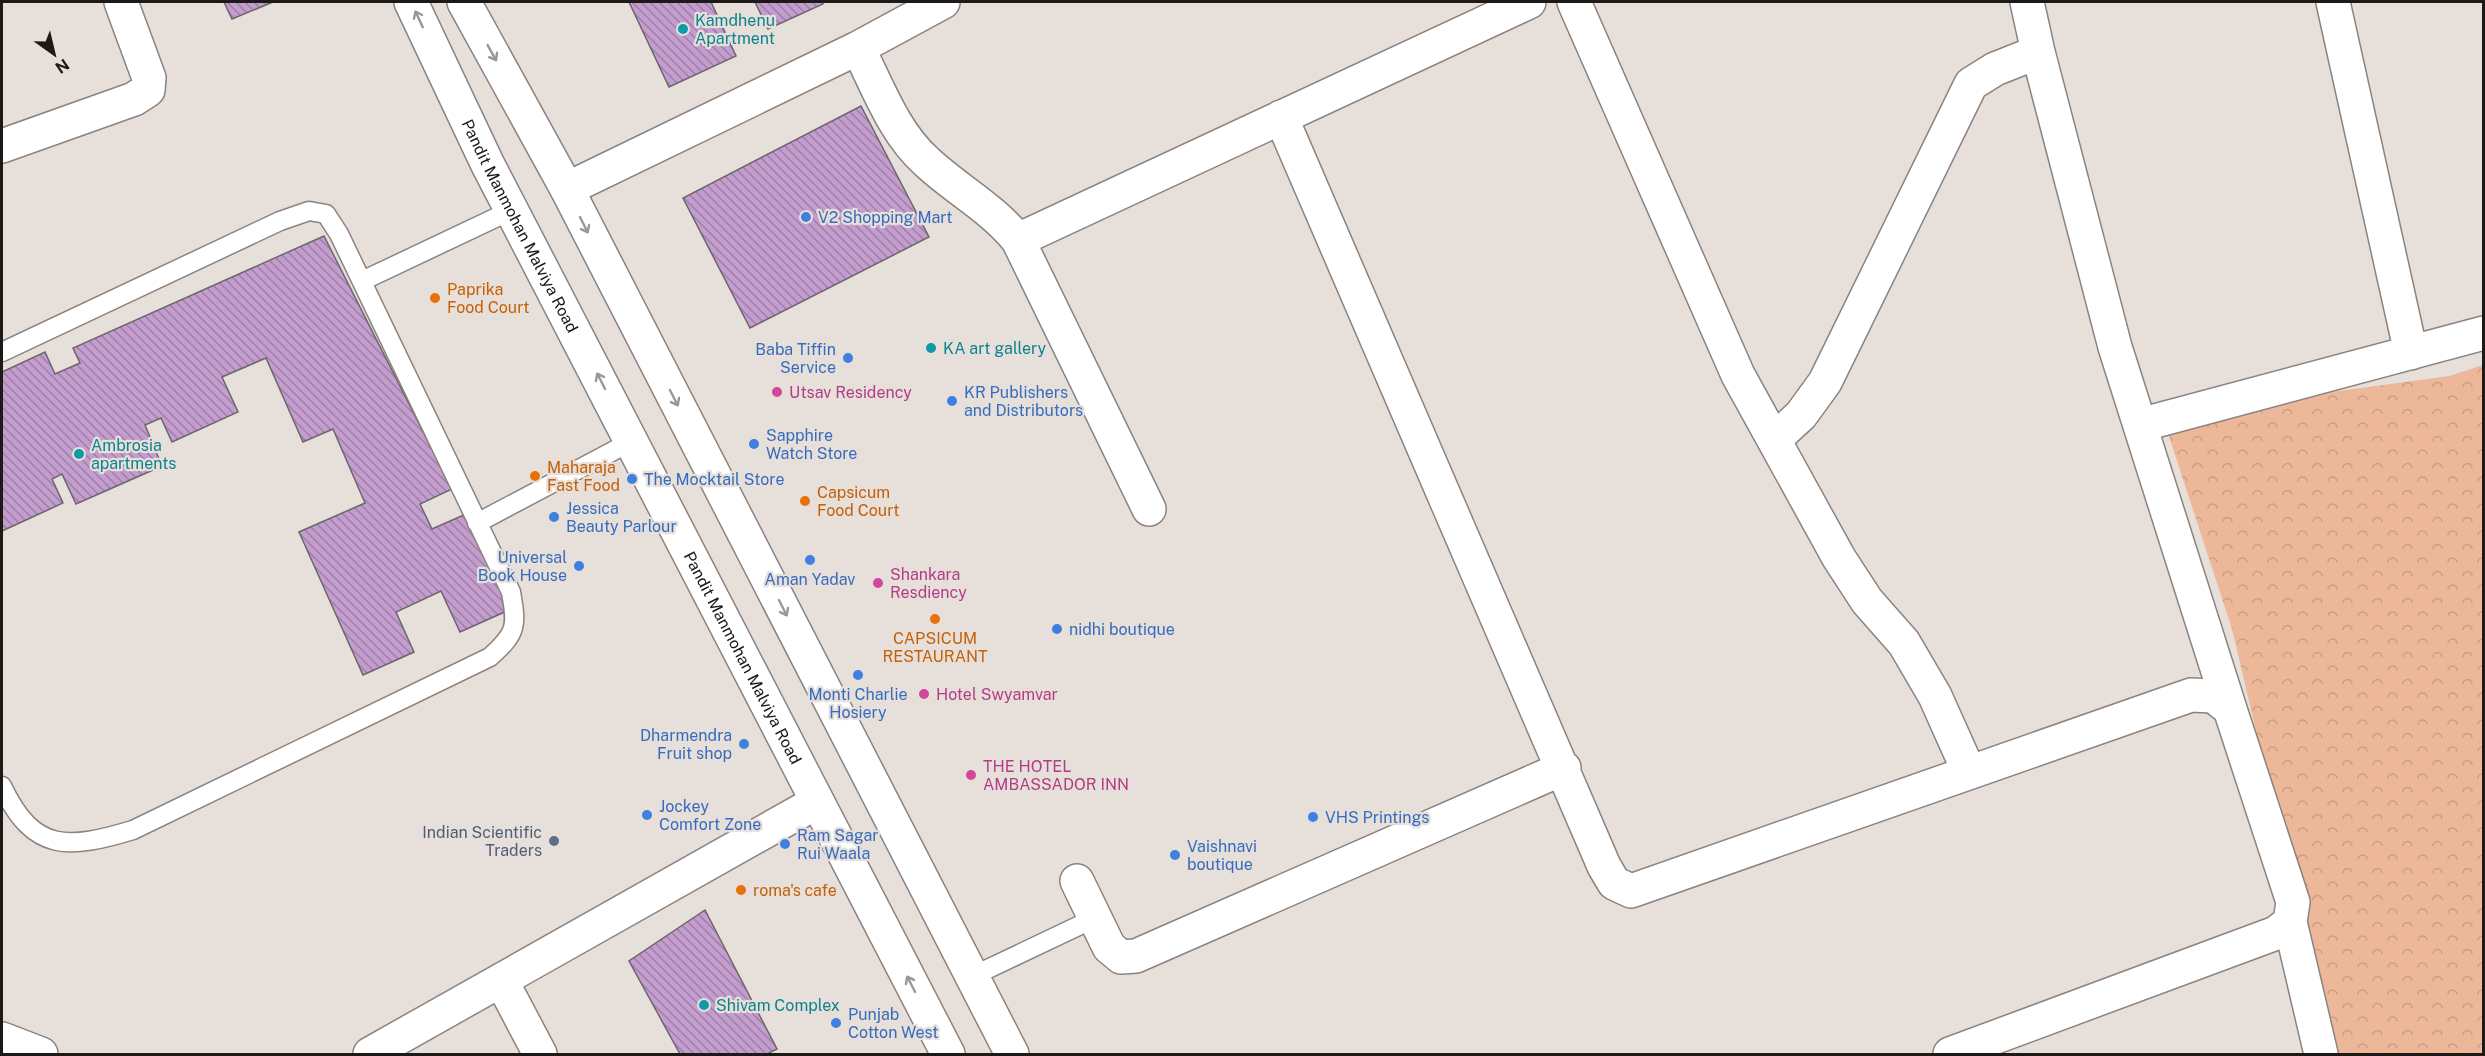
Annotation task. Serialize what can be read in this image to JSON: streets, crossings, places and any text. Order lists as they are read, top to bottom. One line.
{"streets":{"street":["Pandit Manmohan Malviya Road"]},"places":["Kamdhenu Apartment","V2 Shopping Mart","Paprika Food Court","KA art gallery","Baba Tiffin Service","Utsav Residency","KR Publishers and Distributors","Sapphire Watch Store","Ambrosia apartments","Maharaja Fast Food","The Mocktail Store","Capsicum Food Court","Jessica Beauty Parlour","Aman Yadav","Universal Book House","Shankara Resdiency","CAPSICUM RESTAURANT","nidhi boutique","Monti Charlie Hosiery","Hotel Swyamvar","Dharmendra Fruit shop","THE HOTEL AMBASSADOR INN","Jockey Comfort Zone","VHS Printings","Indian Scientific Traders","Ram Sagar Rui Waala","Vaishnavi boutique","roma's cafe","Shivam Complex","Punjab Cotton West"],"north":"bottom right"}
